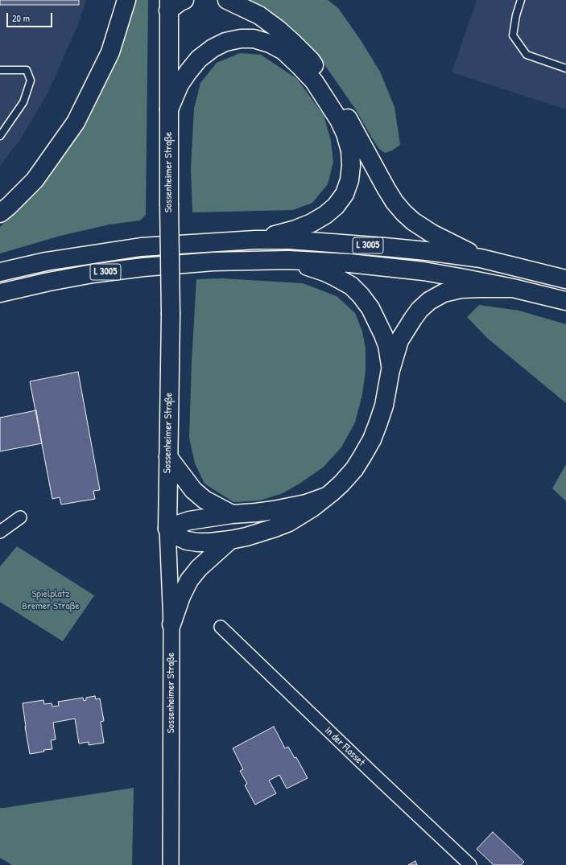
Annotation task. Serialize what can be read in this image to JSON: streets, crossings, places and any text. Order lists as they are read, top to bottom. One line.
{"streets":{"main road":["Sossenheimer Straße","L 3005"],"street":["In der Flosset"]},"parks":["Spielplatz Bremer Straße"],"scale_bar":"20 m"}
